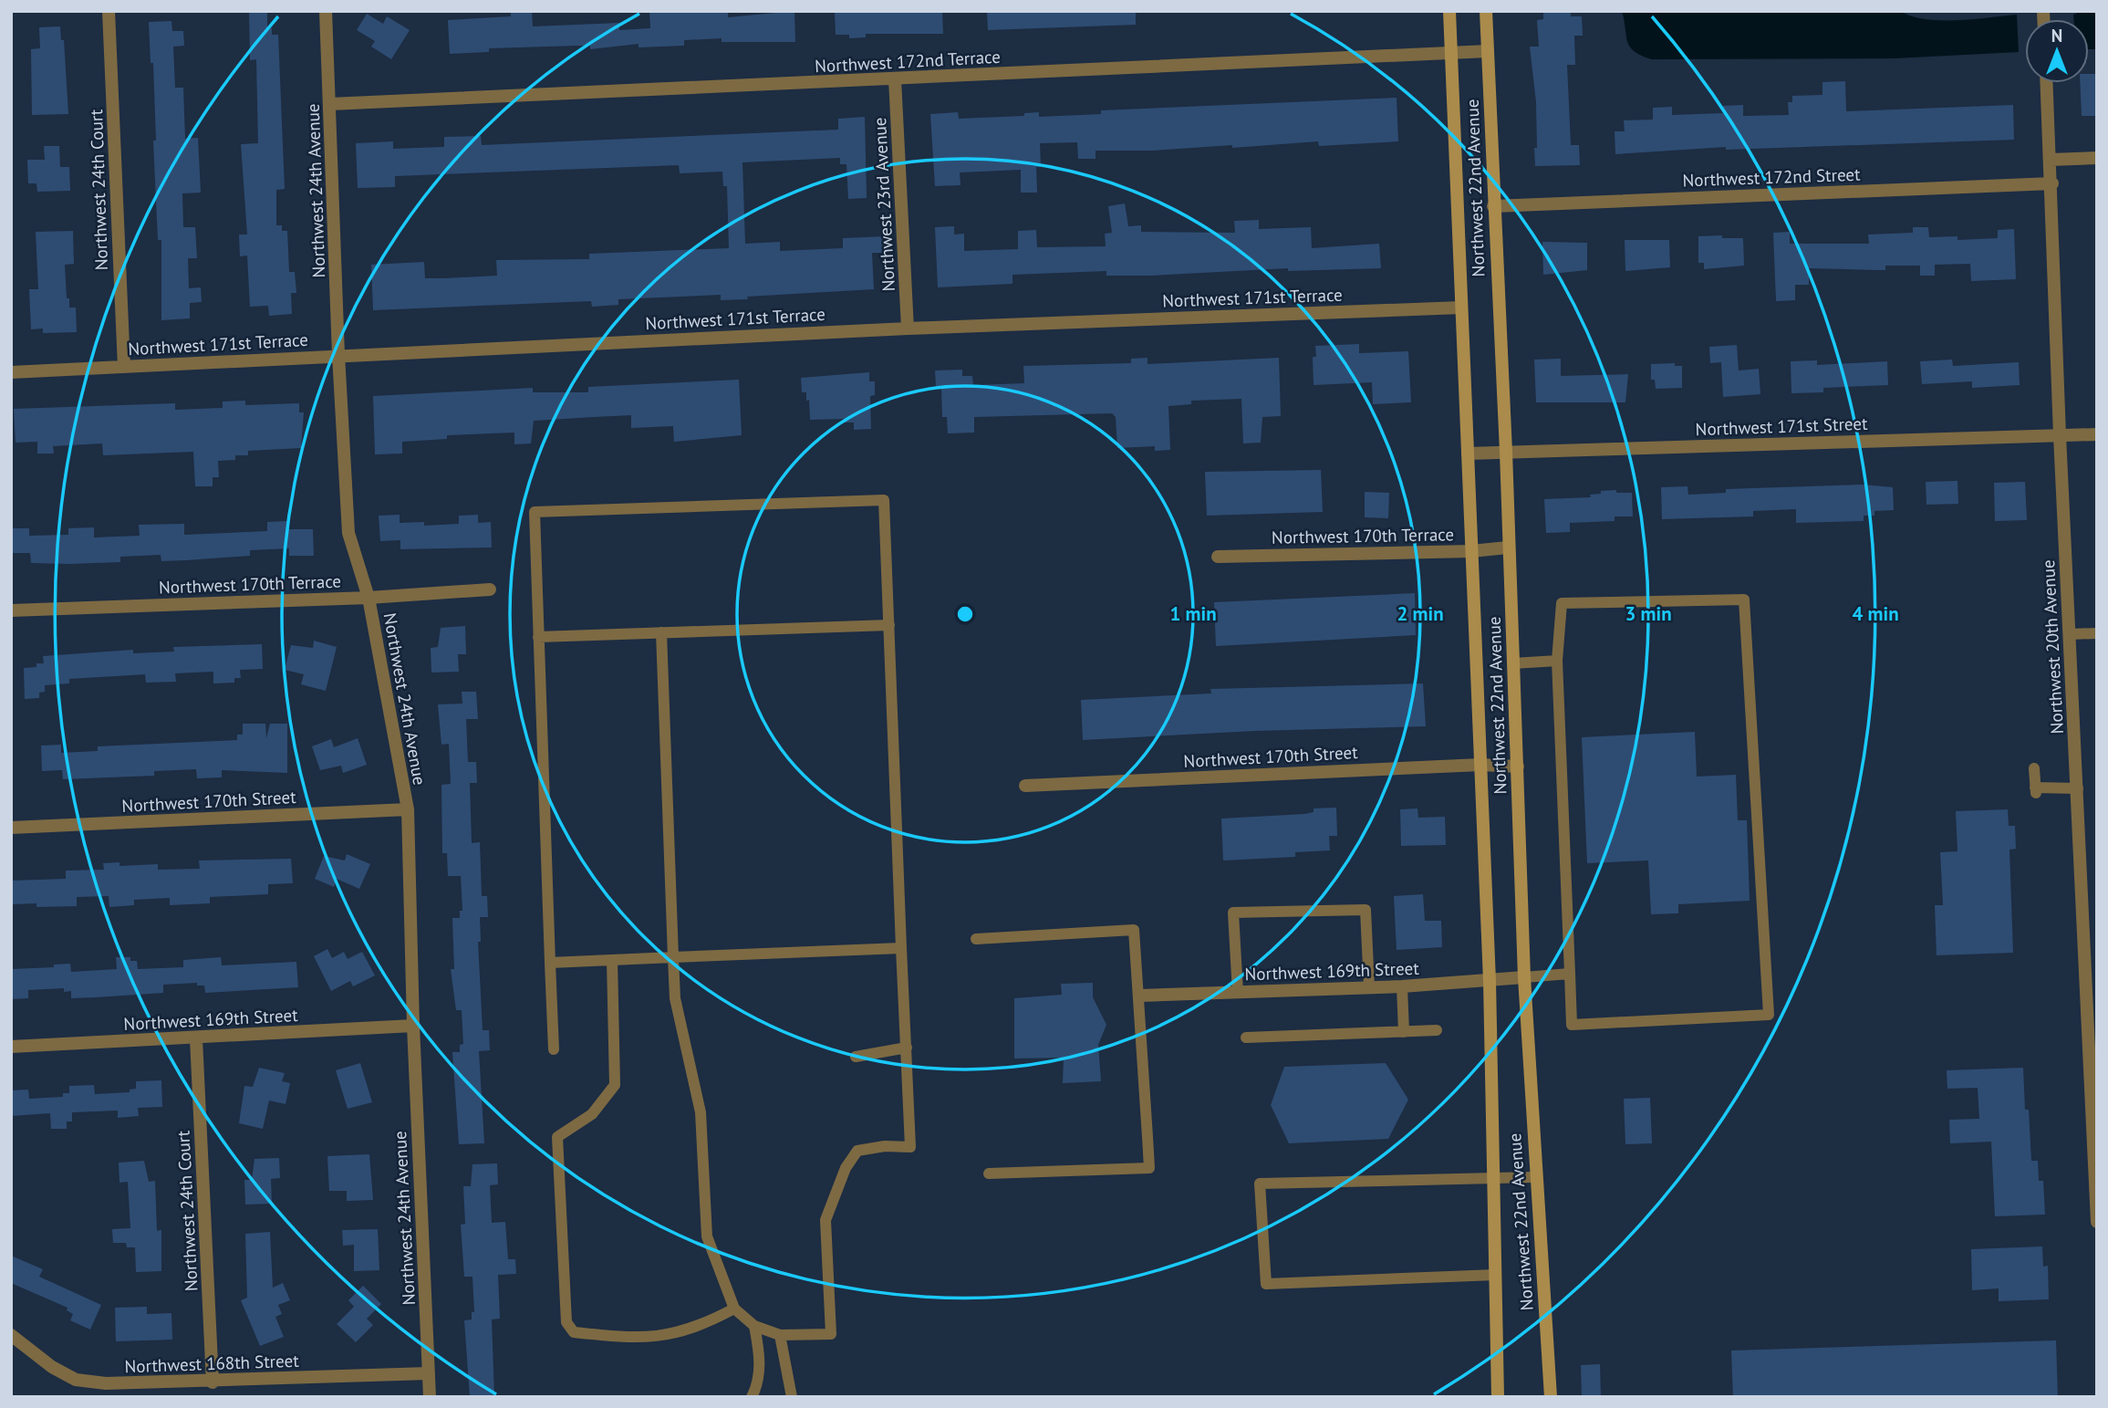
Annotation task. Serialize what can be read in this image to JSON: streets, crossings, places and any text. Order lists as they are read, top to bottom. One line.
{"streets":{"main road":["Northwest 22nd Avenue"],"street":["Northwest 172nd Terrace","Northwest 172nd Street","Northwest 24th Court","Northwest 24th Avenue","Northwest 23rd Avenue","Northwest 171st Terrace","Northwest 171st Street","Northwest 170th Terrace","Northwest 20th Avenue","Northwest 170th Street","Northwest 169th Street","Northwest 168th Street"]},"crossings":[["Northwest 172nd Terrace","Northwest 22nd Avenue"],["Northwest 172nd Terrace","Northwest 24th Avenue"],["Northwest 172nd Terrace","Northwest 23rd Avenue"],["Northwest 172nd Street","Northwest 22nd Avenue"],["Northwest 172nd Street","Northwest 20th Avenue"],["Northwest 22nd Avenue","Northwest 171st Terrace"],["Northwest 22nd Avenue","Northwest 171st Street"],["Northwest 22nd Avenue","Northwest 170th Terrace"],["Northwest 22nd Avenue","Northwest 170th Street"],["Northwest 22nd Avenue","Northwest 169th Street"],["Northwest 24th Court","Northwest 171st Terrace"],["Northwest 24th Court","Northwest 169th Street"],["Northwest 24th Court","Northwest 168th Street"],["Northwest 24th Avenue","Northwest 171st Terrace"],["Northwest 24th Avenue","Northwest 170th Terrace"],["Northwest 24th Avenue","Northwest 170th Street"],["Northwest 24th Avenue","Northwest 169th Street"],["Northwest 24th Avenue","Northwest 168th Street"],["Northwest 23rd Avenue","Northwest 171st Terrace"],["Northwest 171st Street","Northwest 20th Avenue"]],"north":"top","rings":["1 min","2 min","3 min","4 min"]}
